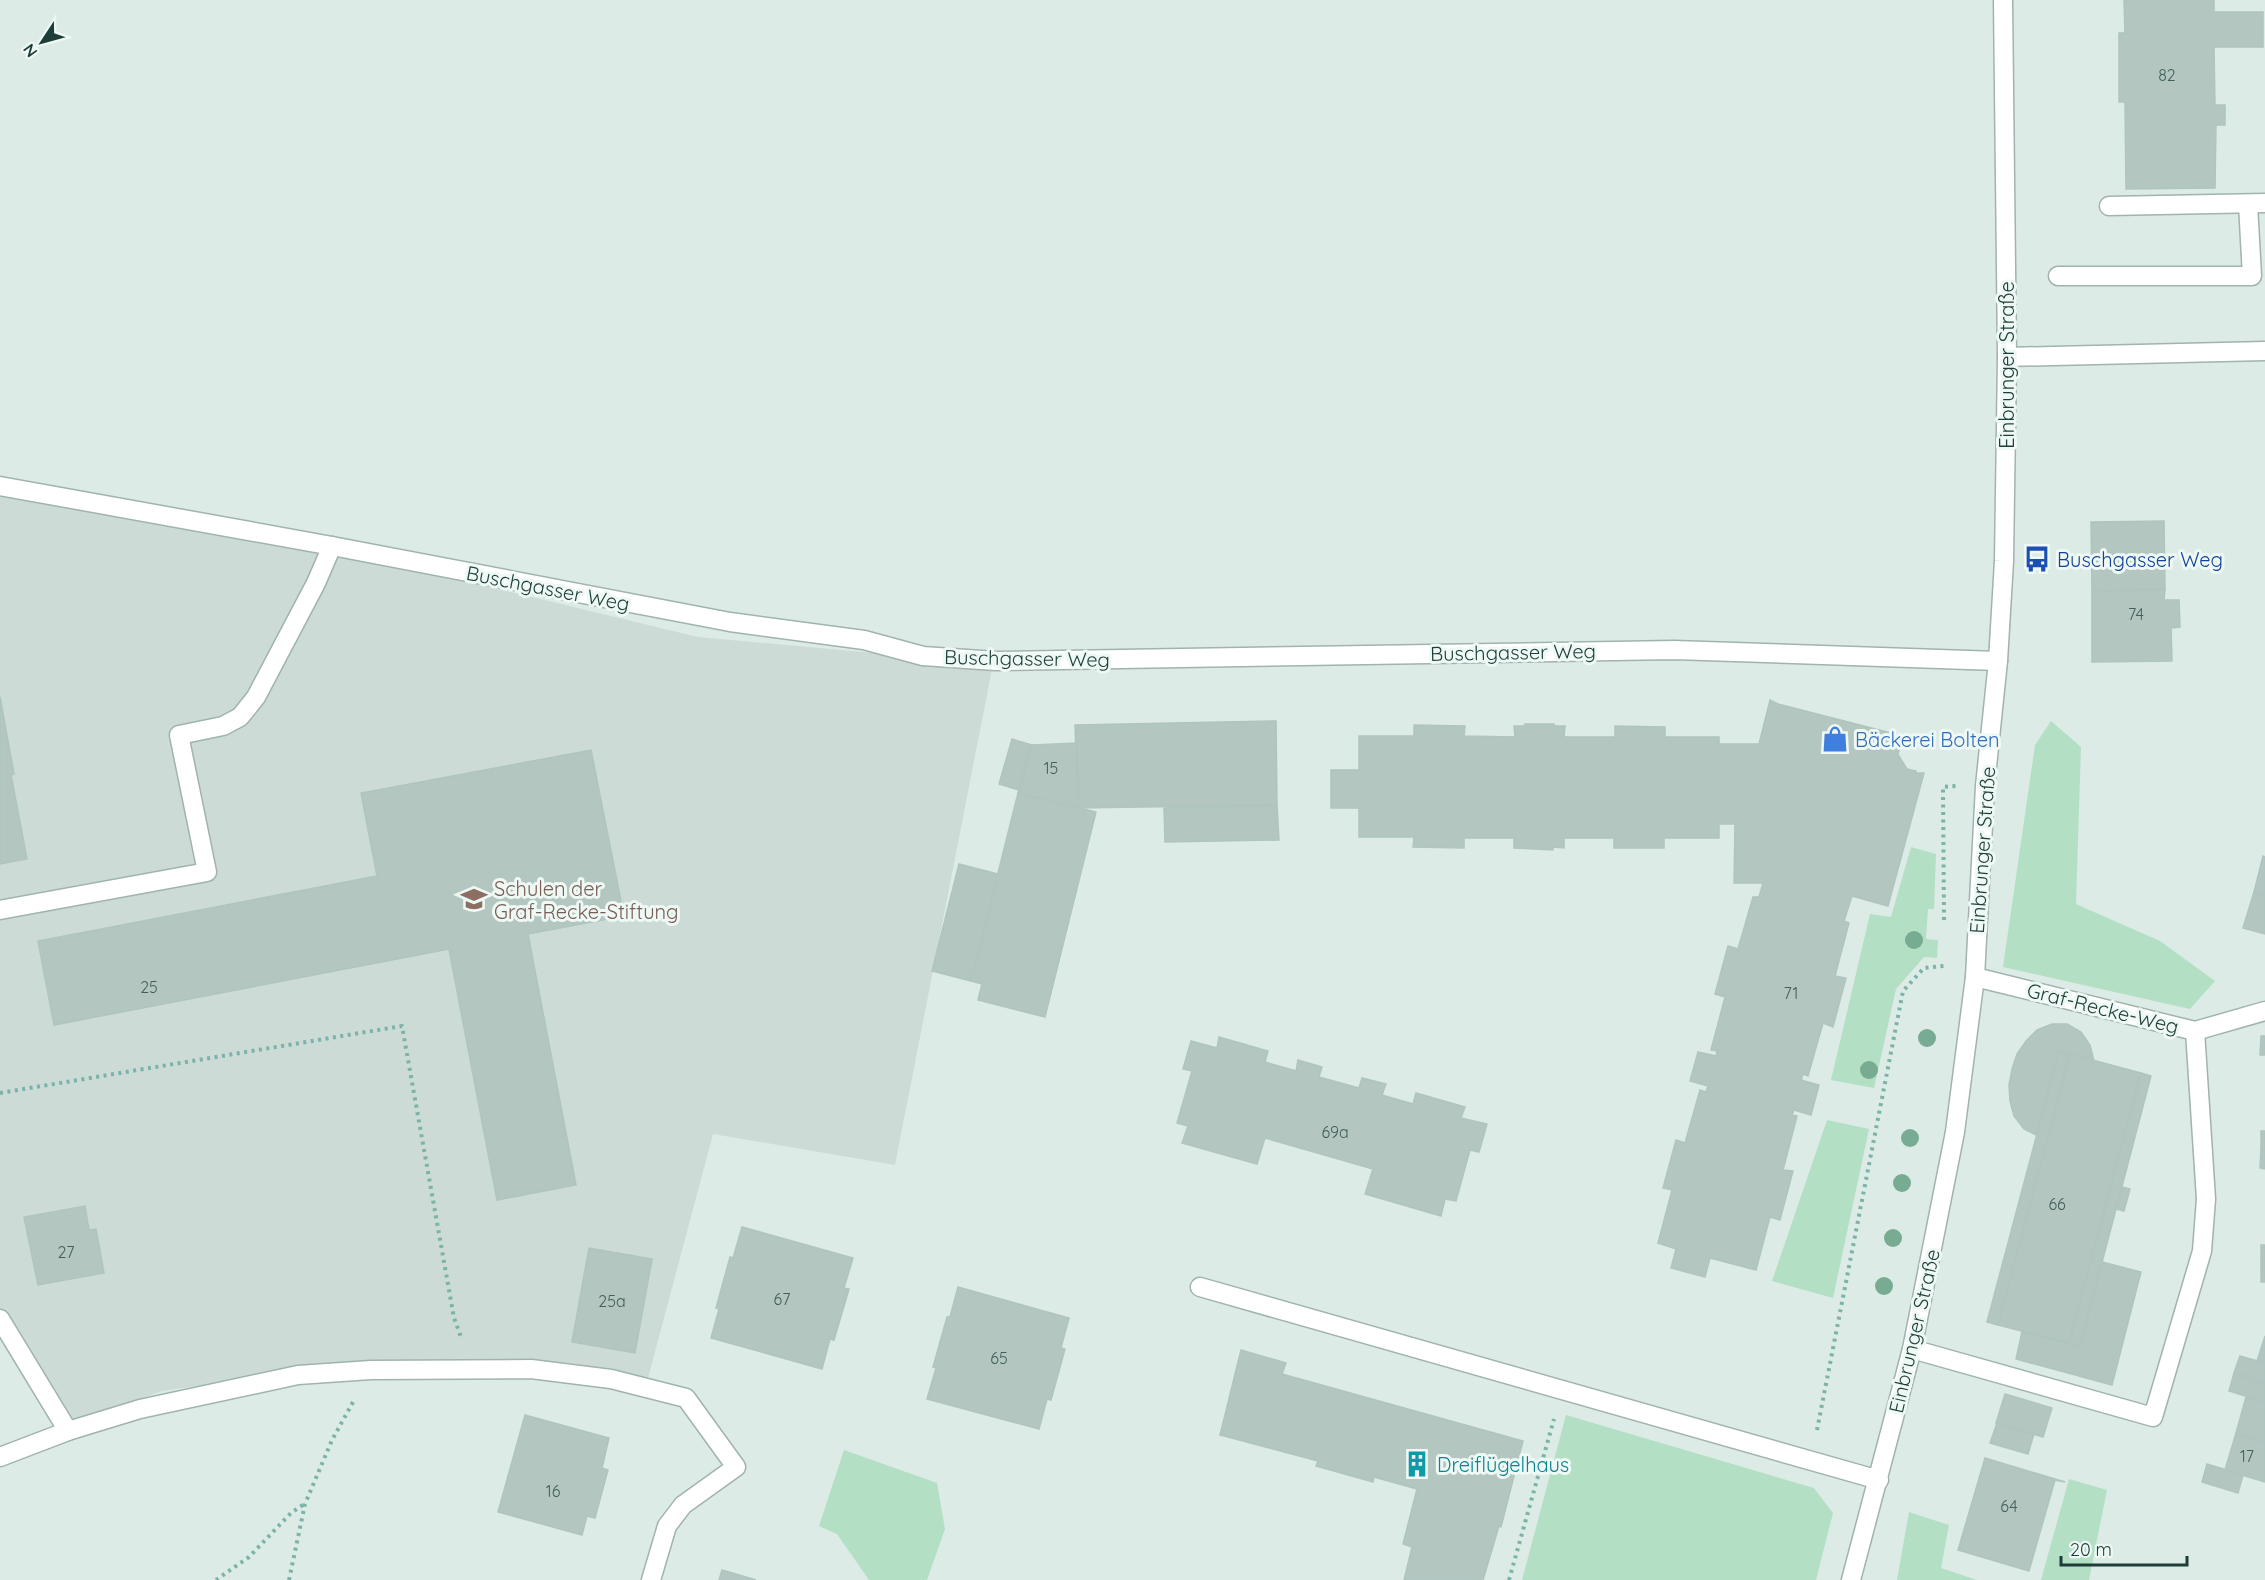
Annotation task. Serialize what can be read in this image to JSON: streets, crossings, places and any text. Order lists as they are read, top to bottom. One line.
{"streets":{"street":["Einbrunger Straße","Buschgasser Weg","Graf-Recke-Weg"]},"crossings":[["Einbrunger Straße","Buschgasser Weg"],["Einbrunger Straße","Graf-Recke-Weg"]],"places":{"bus stop":["Buschgasser Weg"],"shop":["Bäckerei Bolten"],"school or university":["Schulen der Graf-Recke-Stiftung"],"building":["Dreiflügelhaus"]},"house_numbers":["82","74","15","25","71","69a","66","27","67","25a","65","17","16","64"],"scale_bar":"20 m","north":"bottom left"}
